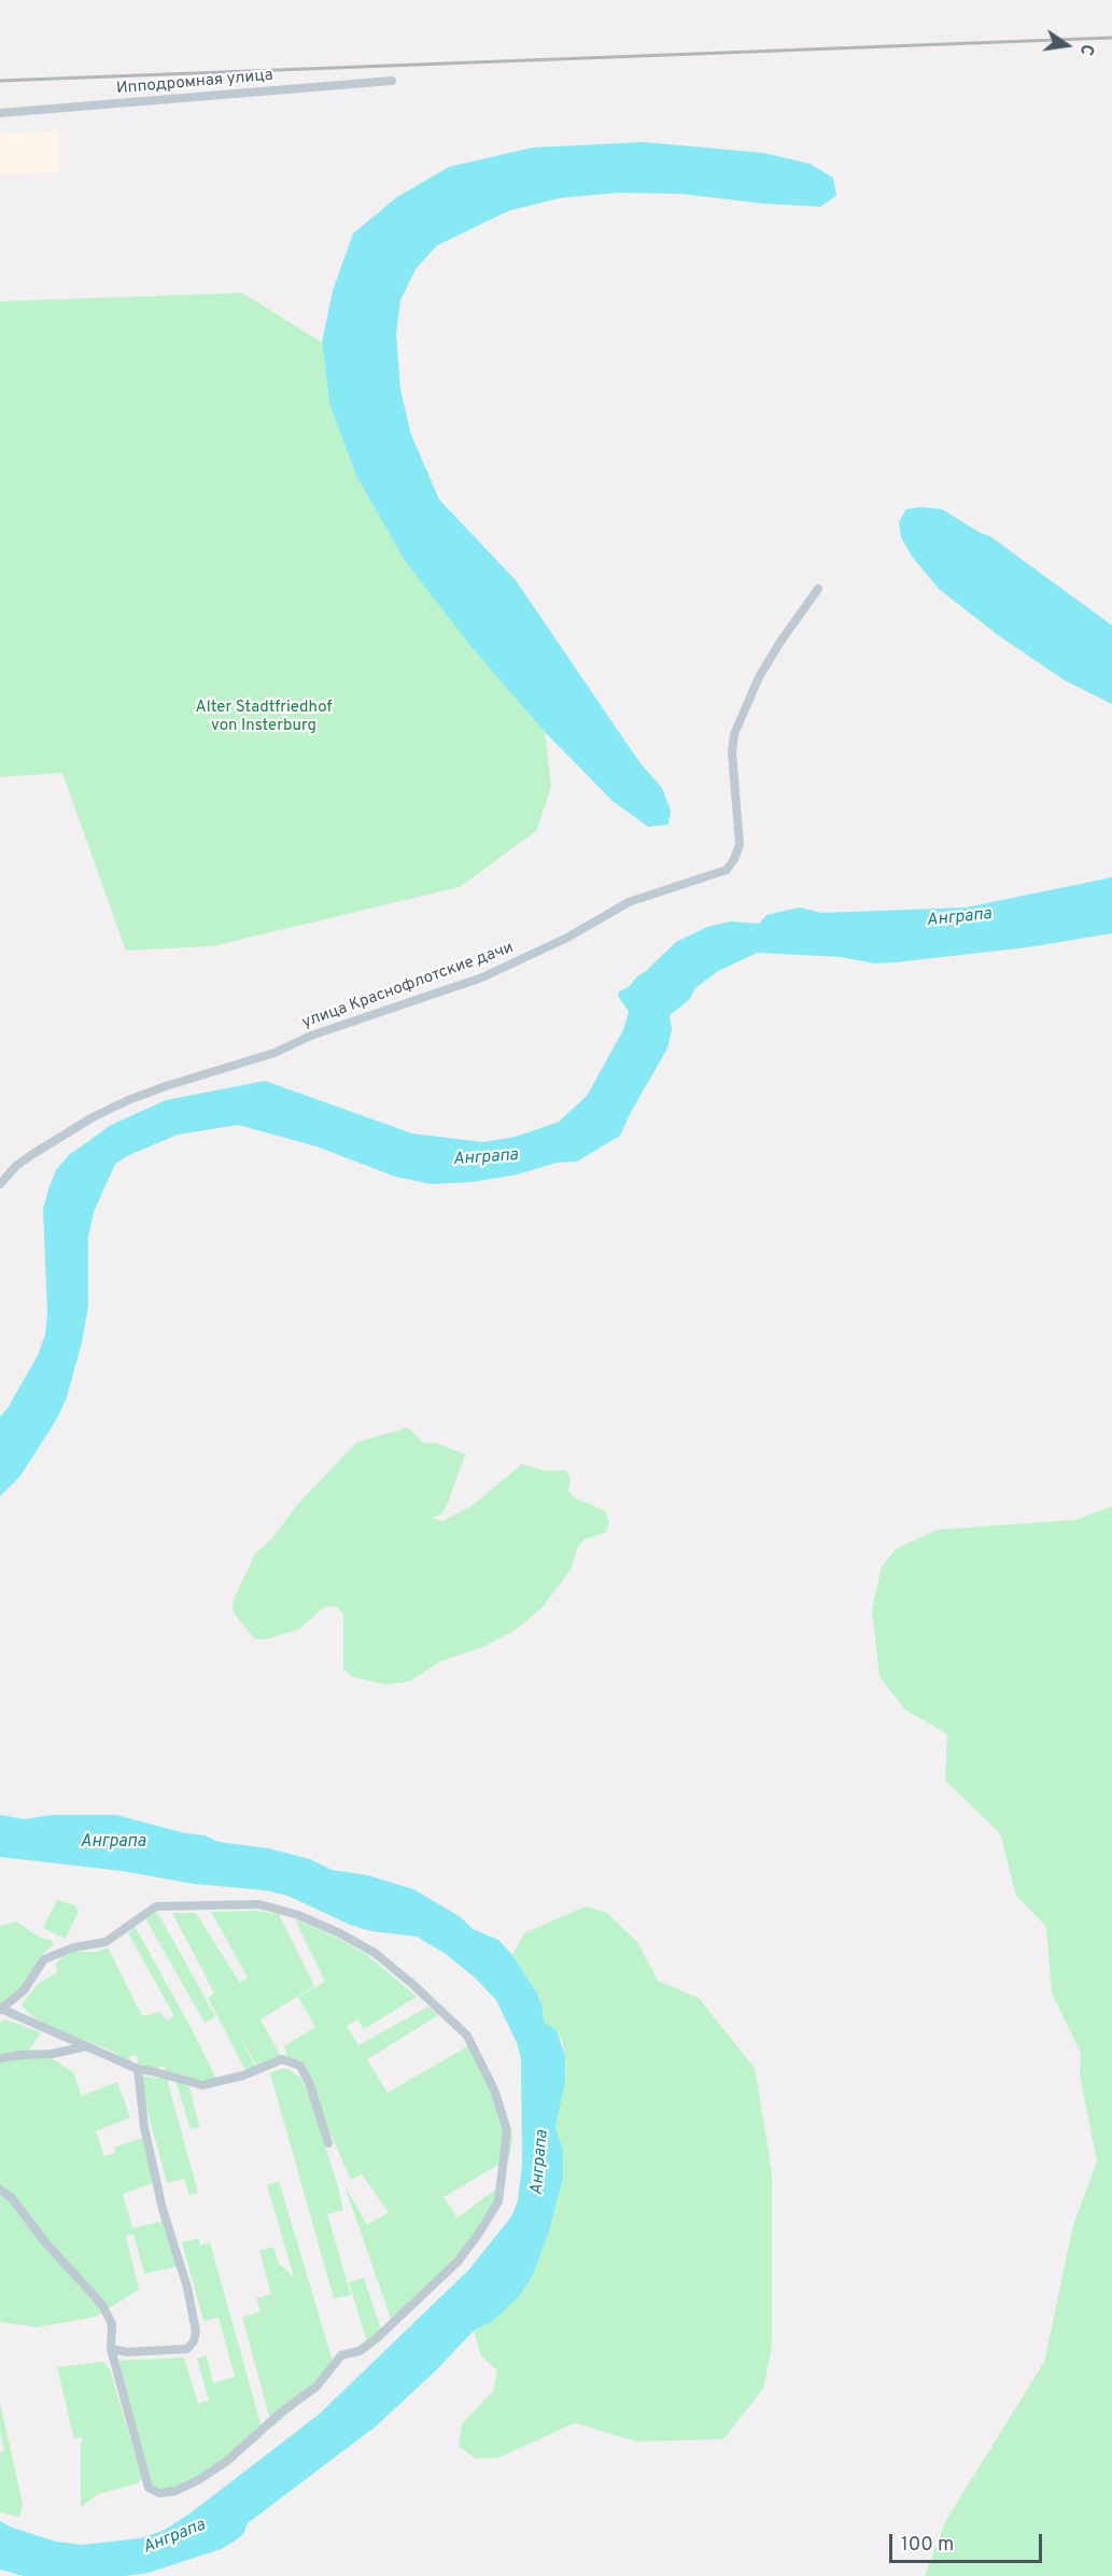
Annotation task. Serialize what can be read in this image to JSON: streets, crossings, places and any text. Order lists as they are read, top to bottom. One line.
{"streets":{"street":["Ипподромная улица","улица Краснофлотские дачи"]},"water":["Анграпа"],"parks":["Alter Stadtfriedhof von Insterburg"],"scale_bar":"100 m","north":"right"}
